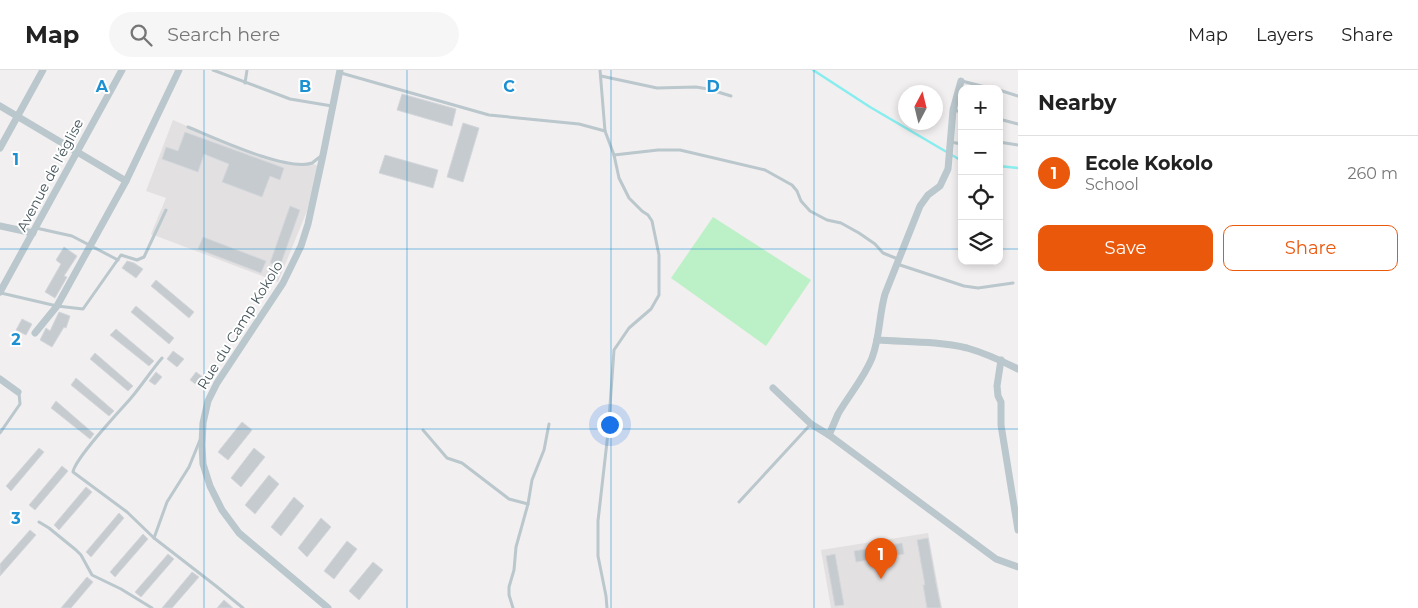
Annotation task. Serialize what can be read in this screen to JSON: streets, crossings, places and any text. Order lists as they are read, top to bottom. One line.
{"streets":{"street":["Avenue de l'église","Rue du Camp Kokolo"]},"north":"top","page":{"header":"Map","search":"Search here","nav":["Map","Layers","Share"],"heading":"Nearby","map_buttons":["+","−"],"list":[{"mark":"1","name":"Ecole Kokolo","note":"School","value":"260 m"}],"buttons":["Save","Share"],"pins":"1"},"grid":{"columns":["A","B","C","D"],"rows":["1","2","3"]}}
